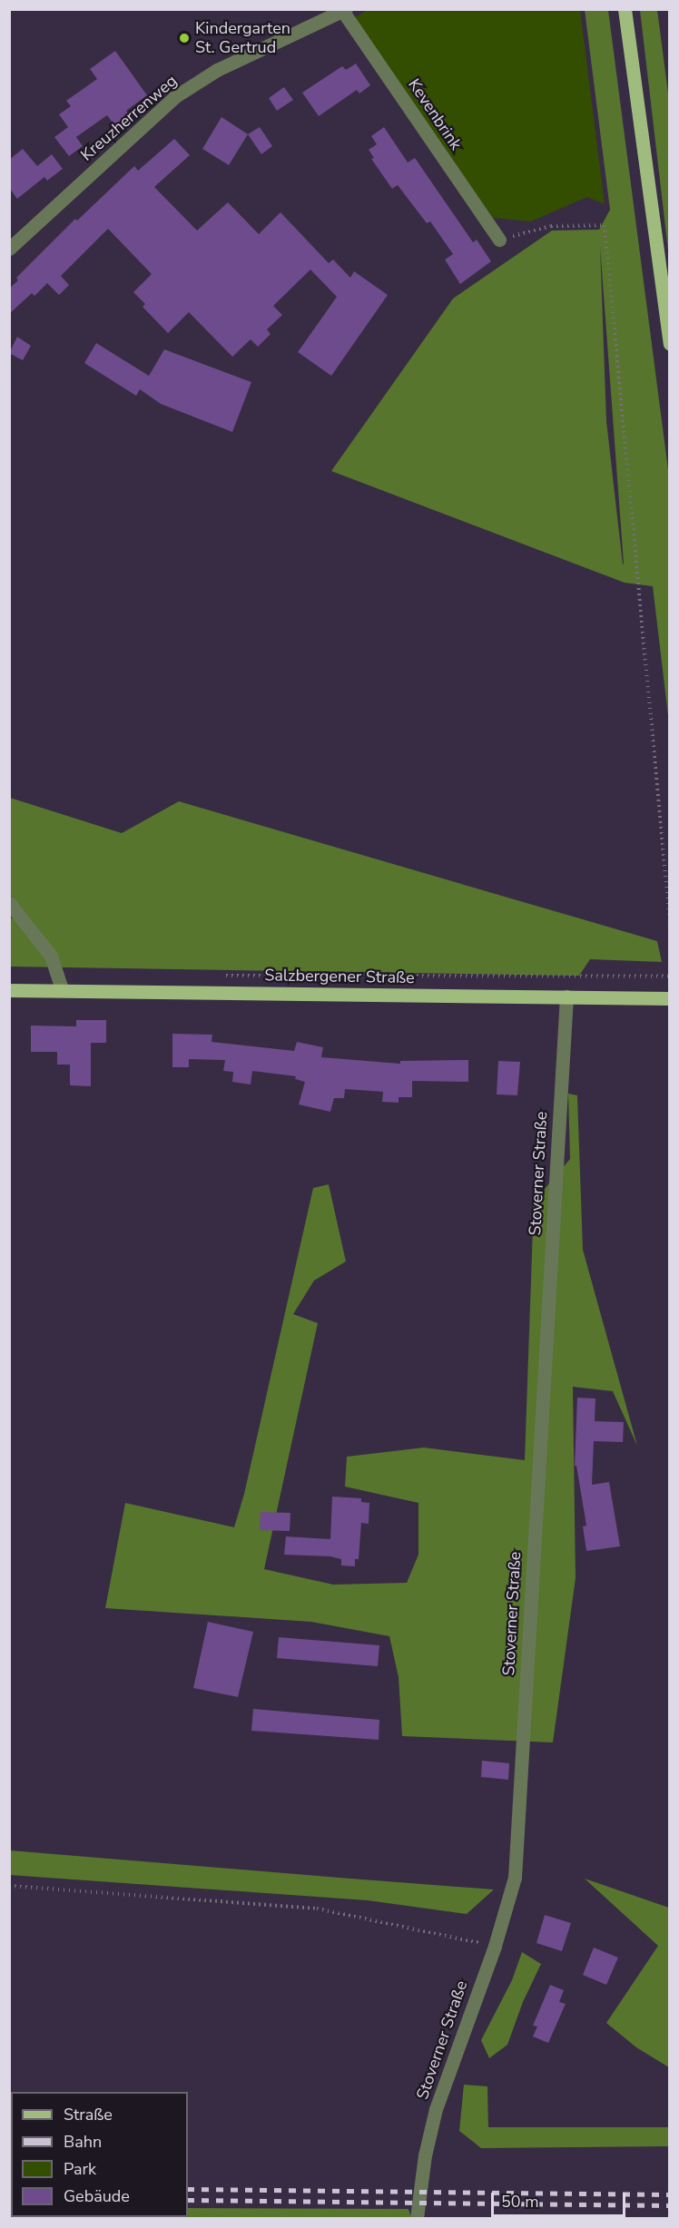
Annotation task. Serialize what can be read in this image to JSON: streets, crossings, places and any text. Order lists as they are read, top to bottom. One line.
{"streets":{"main road":["Salzbergener Straße"],"street":["Kevenbrink","Kreuzherrenweg","Stoverner Straße"]},"crossings":[["Kevenbrink","Kreuzherrenweg"],["Salzbergener Straße","Stoverner Straße"]],"places":["Kindergarten St. Gertrud"],"legend":["Straße","Bahn","Park","Gebäude"],"scale_bar":"50 m"}
